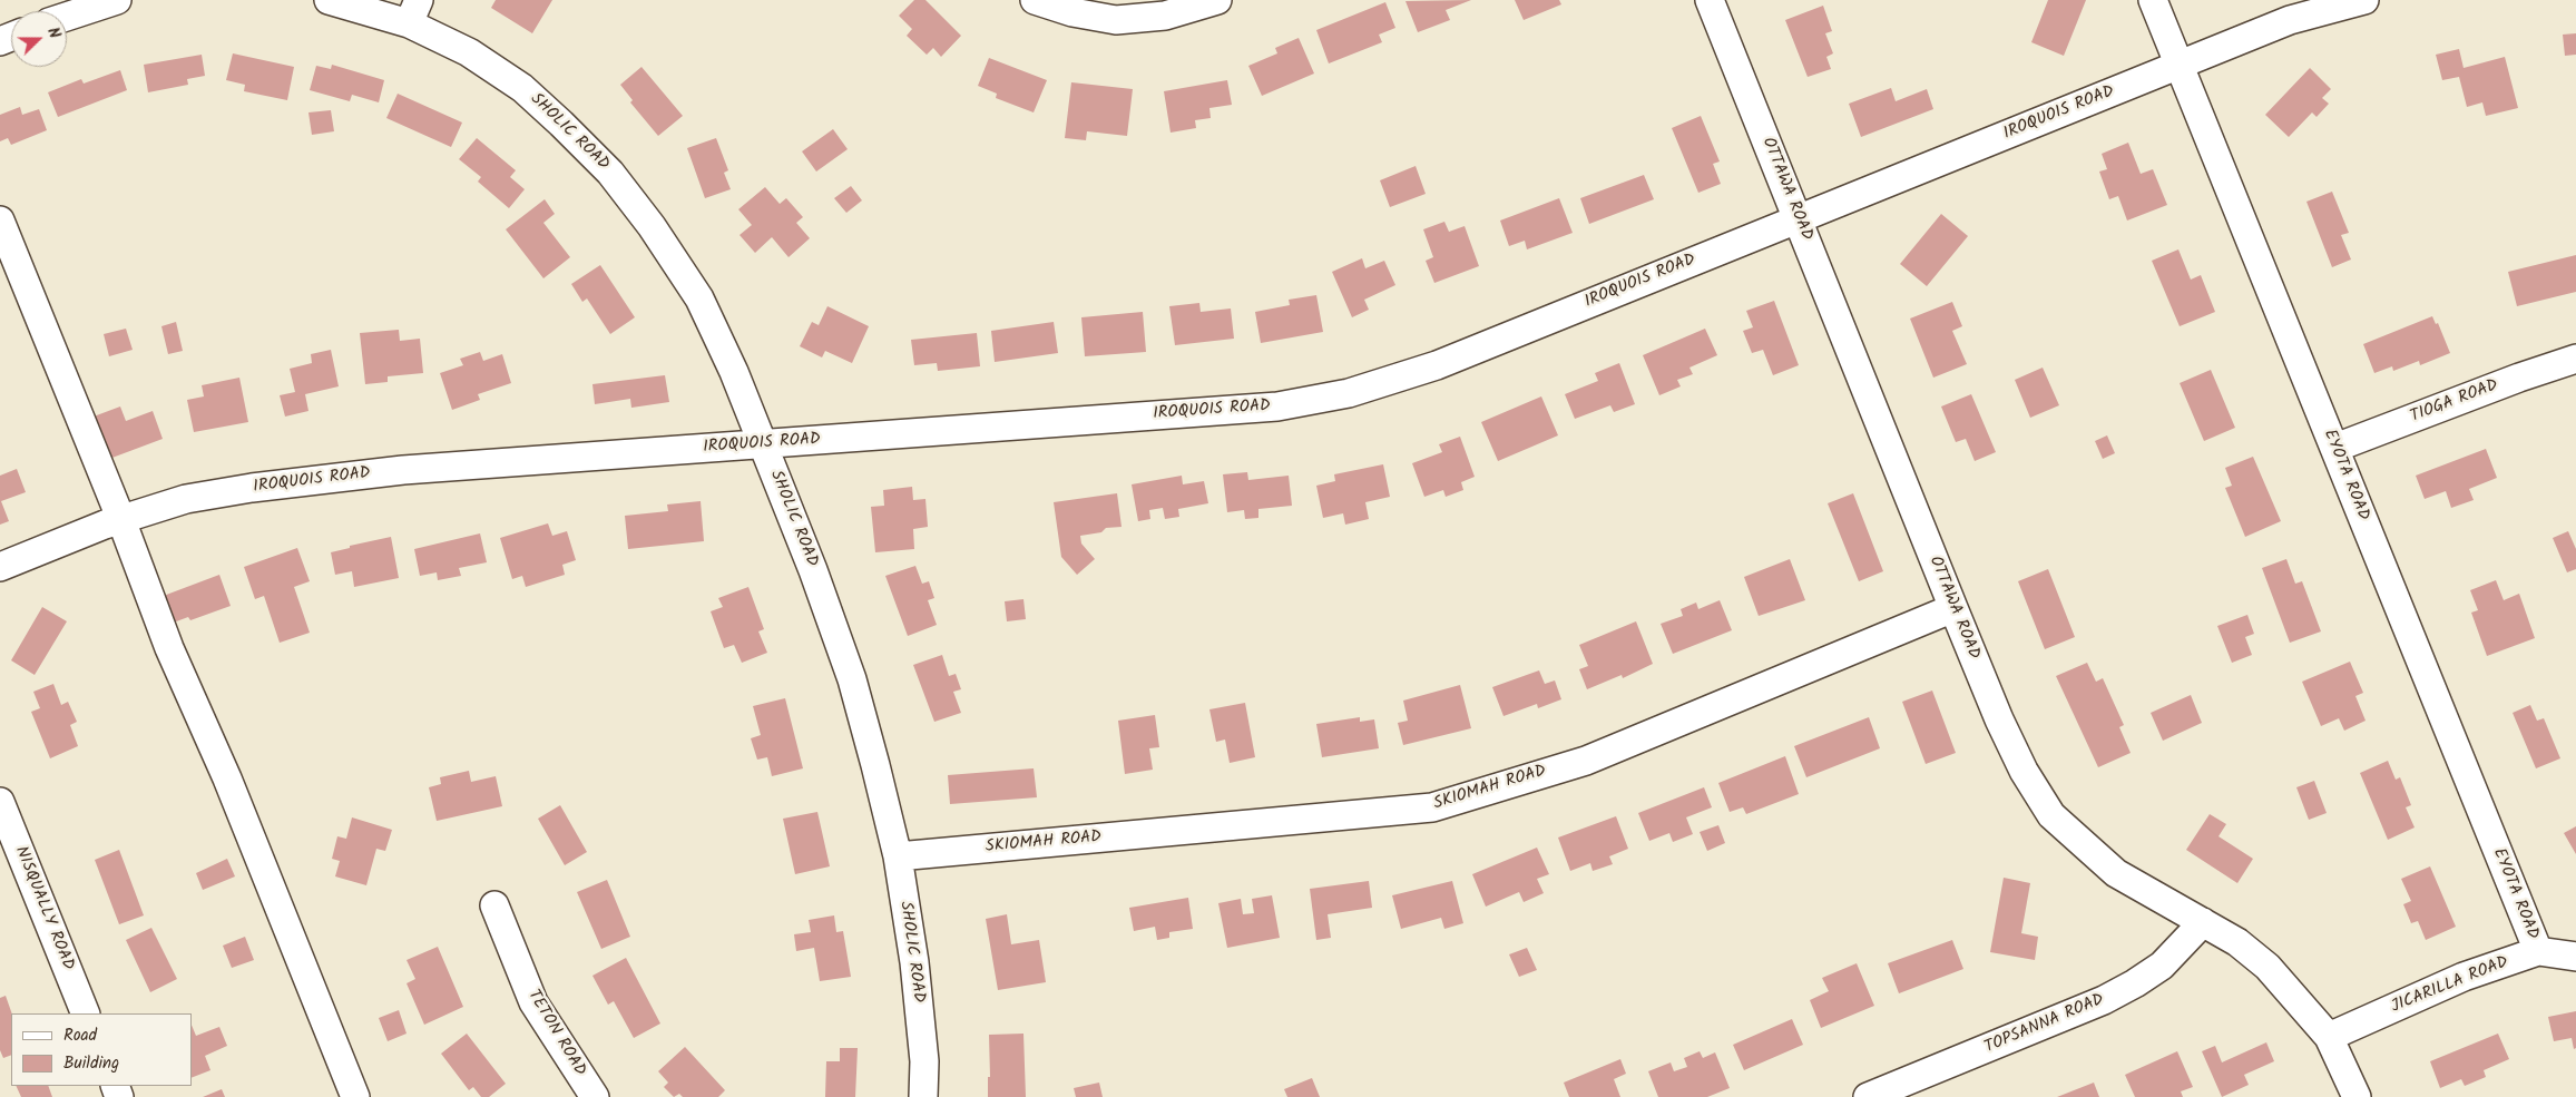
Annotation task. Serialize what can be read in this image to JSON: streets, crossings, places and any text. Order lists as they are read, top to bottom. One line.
{"streets":{"street":["IROQUOIS ROAD","SHOLIC ROAD","OTTAWA ROAD","TIOGA ROAD","EYOTA ROAD","SKIOMAH ROAD","NISQUALLY ROAD","JICARILLA ROAD","TOPSANNA ROAD","TETON ROAD"]},"crossings":[["IROQUOIS ROAD","SHOLIC ROAD"],["IROQUOIS ROAD","OTTAWA ROAD"],["IROQUOIS ROAD","EYOTA ROAD"],["SHOLIC ROAD","SKIOMAH ROAD"],["OTTAWA ROAD","SKIOMAH ROAD"],["OTTAWA ROAD","JICARILLA ROAD"],["OTTAWA ROAD","TOPSANNA ROAD"],["TIOGA ROAD","EYOTA ROAD"],["EYOTA ROAD","JICARILLA ROAD"]],"legend":["Road","Building"],"north":"right"}
